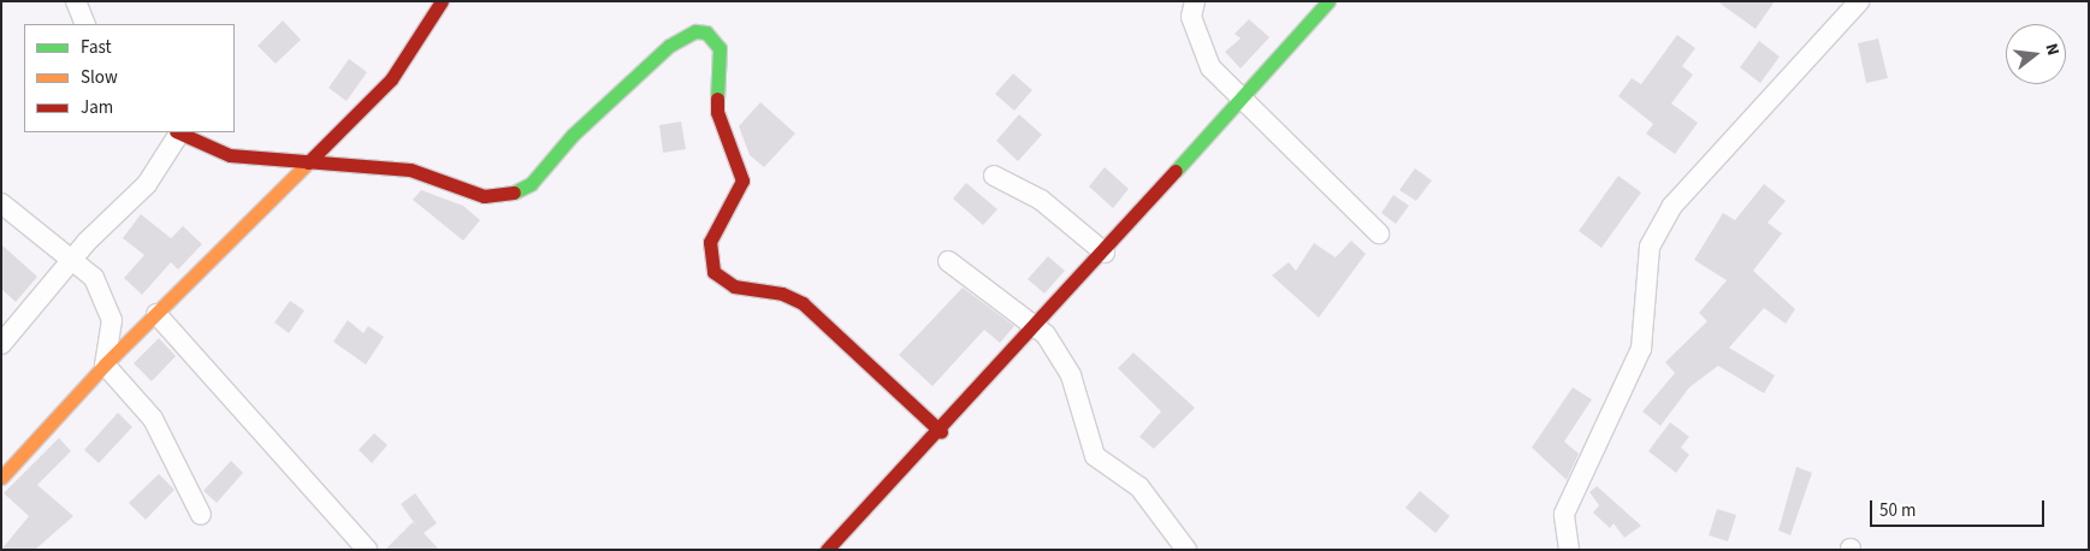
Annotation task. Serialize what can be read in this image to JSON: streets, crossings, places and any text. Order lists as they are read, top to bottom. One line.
{"legend":["Fast","Slow","Jam"],"scale_bar":"50 m","north":"right"}
